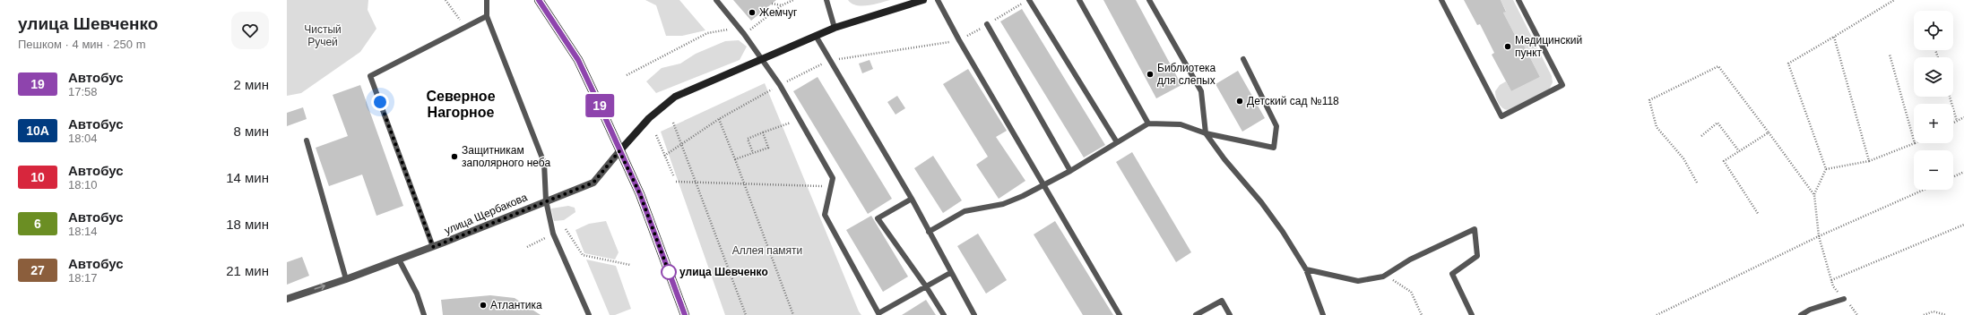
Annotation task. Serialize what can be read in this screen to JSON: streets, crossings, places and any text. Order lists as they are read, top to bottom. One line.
{"streets":{"street":["улица Щербакова"]},"districts":["Северное Нагорное"],"parks":["Чистый Ручей","Аллея памяти"],"places":["Жемчуг","Медицинский пункт","Библиотека для слепых","Детский сад №118","Защитникам заполярного неба","улица Шевченко","Атлантика"],"lines":["bus line 19"],"page":{"heading":["улица Шевченко","Пешком · 4 мин · 250 m"],"on_map":"19","map_buttons":["+","−"],"list":[{"mark":"19","name":"Автобус","note":"17:58","value":"2 мин"},{"mark":"10А","name":"Автобус","note":"18:04","value":"8 мин"},{"mark":"10","name":"Автобус","note":"18:10","value":"14 мин"},{"mark":"6","name":"Автобус","note":"18:14","value":"18 мин"},{"mark":"27","name":"Автобус","note":"18:17","value":"21 мин"}]}}
